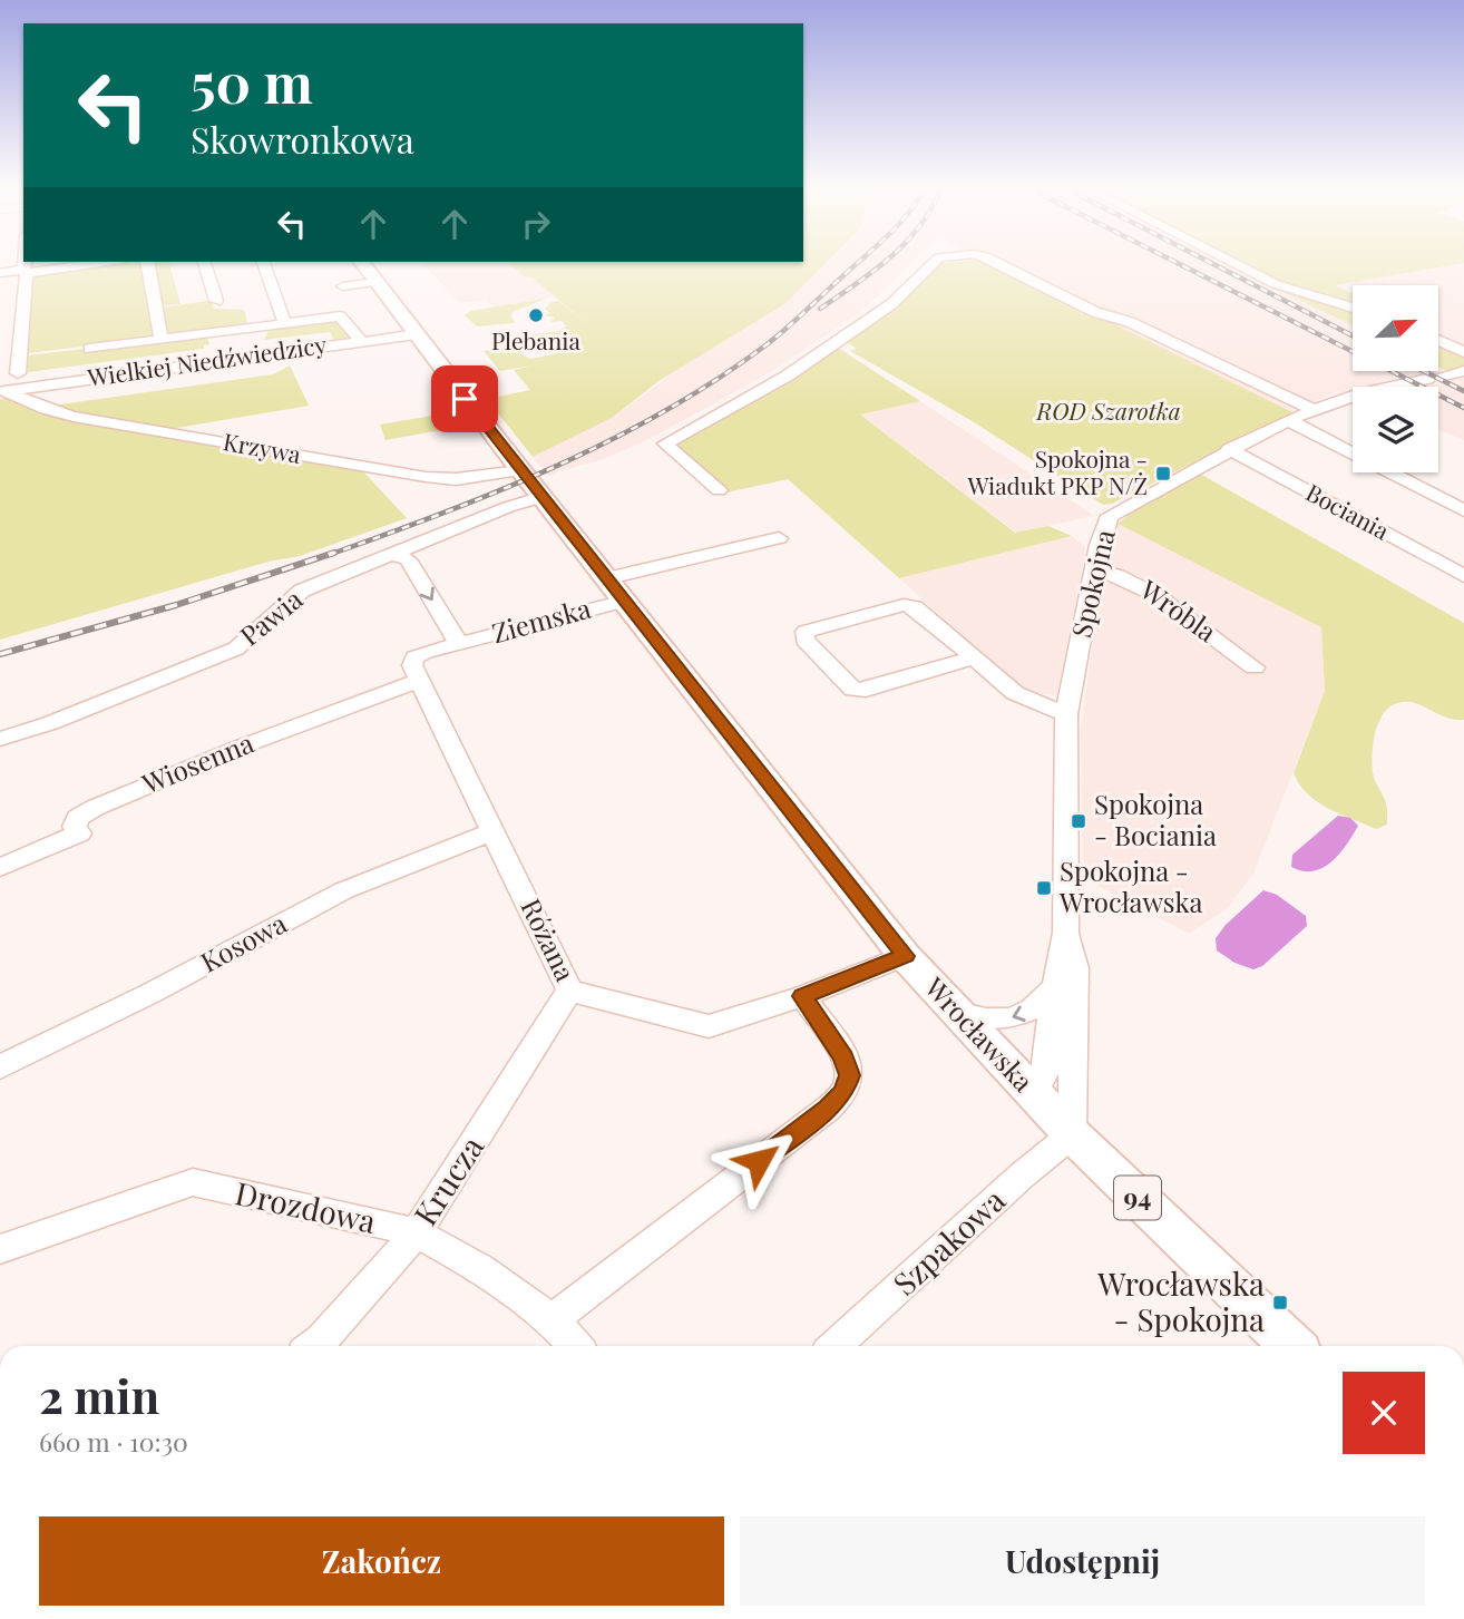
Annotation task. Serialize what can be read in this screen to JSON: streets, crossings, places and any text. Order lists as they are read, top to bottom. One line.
{"streets":{"main road":["Wrocławska","94"],"street":["Wielkiej Niedźwiedzicy","Krzywa","Bociania","Spokojna","Wróbla","Pawia","Ziemska","Wiosenna","Różana","Kosowa","Krucza","Drozdowa","Szpakowa"]},"crossings":[["Wielkiej Niedźwiedzicy","Krzywa"],["Wielkiej Niedźwiedzicy","Wrocławska"],["Krzywa","Wrocławska"],["Bociania","Spokojna"],["Spokojna","Wróbla"],["Spokojna","Wrocławska"],["Spokojna","Szpakowa"],["Pawia","Wrocławska"],["Ziemska","Wrocławska"],["Wiosenna","Różana"],["Różana","Kosowa"],["Różana","Wrocławska"],["Różana","Krucza"],["Wrocławska","Szpakowa"],["Krucza","Drozdowa"]],"parks":["ROD Szarotka"],"places":{"other":["Plebania"],"transit":["Spokojna - Wiadukt PKP N/Ż","Spokojna - Bociania","Spokojna - Wrocławska","Wrocławska - Spokojna"]},"north":"top right","page":{"turn":["50 m","Skowronkowa"],"heading":["2 min","660 m · 10:30"],"buttons":["Zakończ","Udostępnij"]}}
